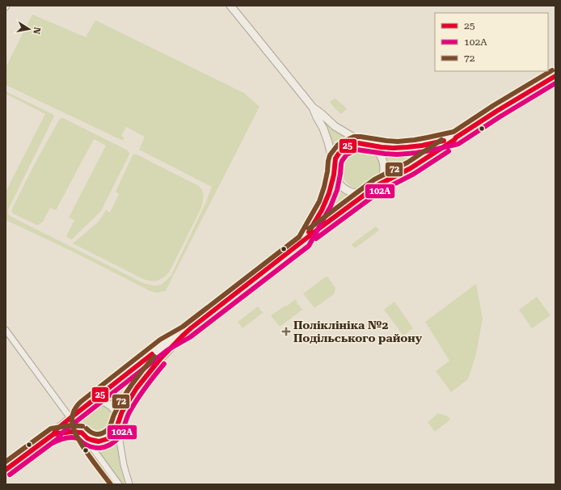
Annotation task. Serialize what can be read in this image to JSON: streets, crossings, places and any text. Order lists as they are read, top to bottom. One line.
{"places":{"health":["Поліклініка №2 Подільського району"]},"lines":["transit line 72","transit line 25","transit line 102А"],"legend":["25","102А","72"],"north":"right"}
